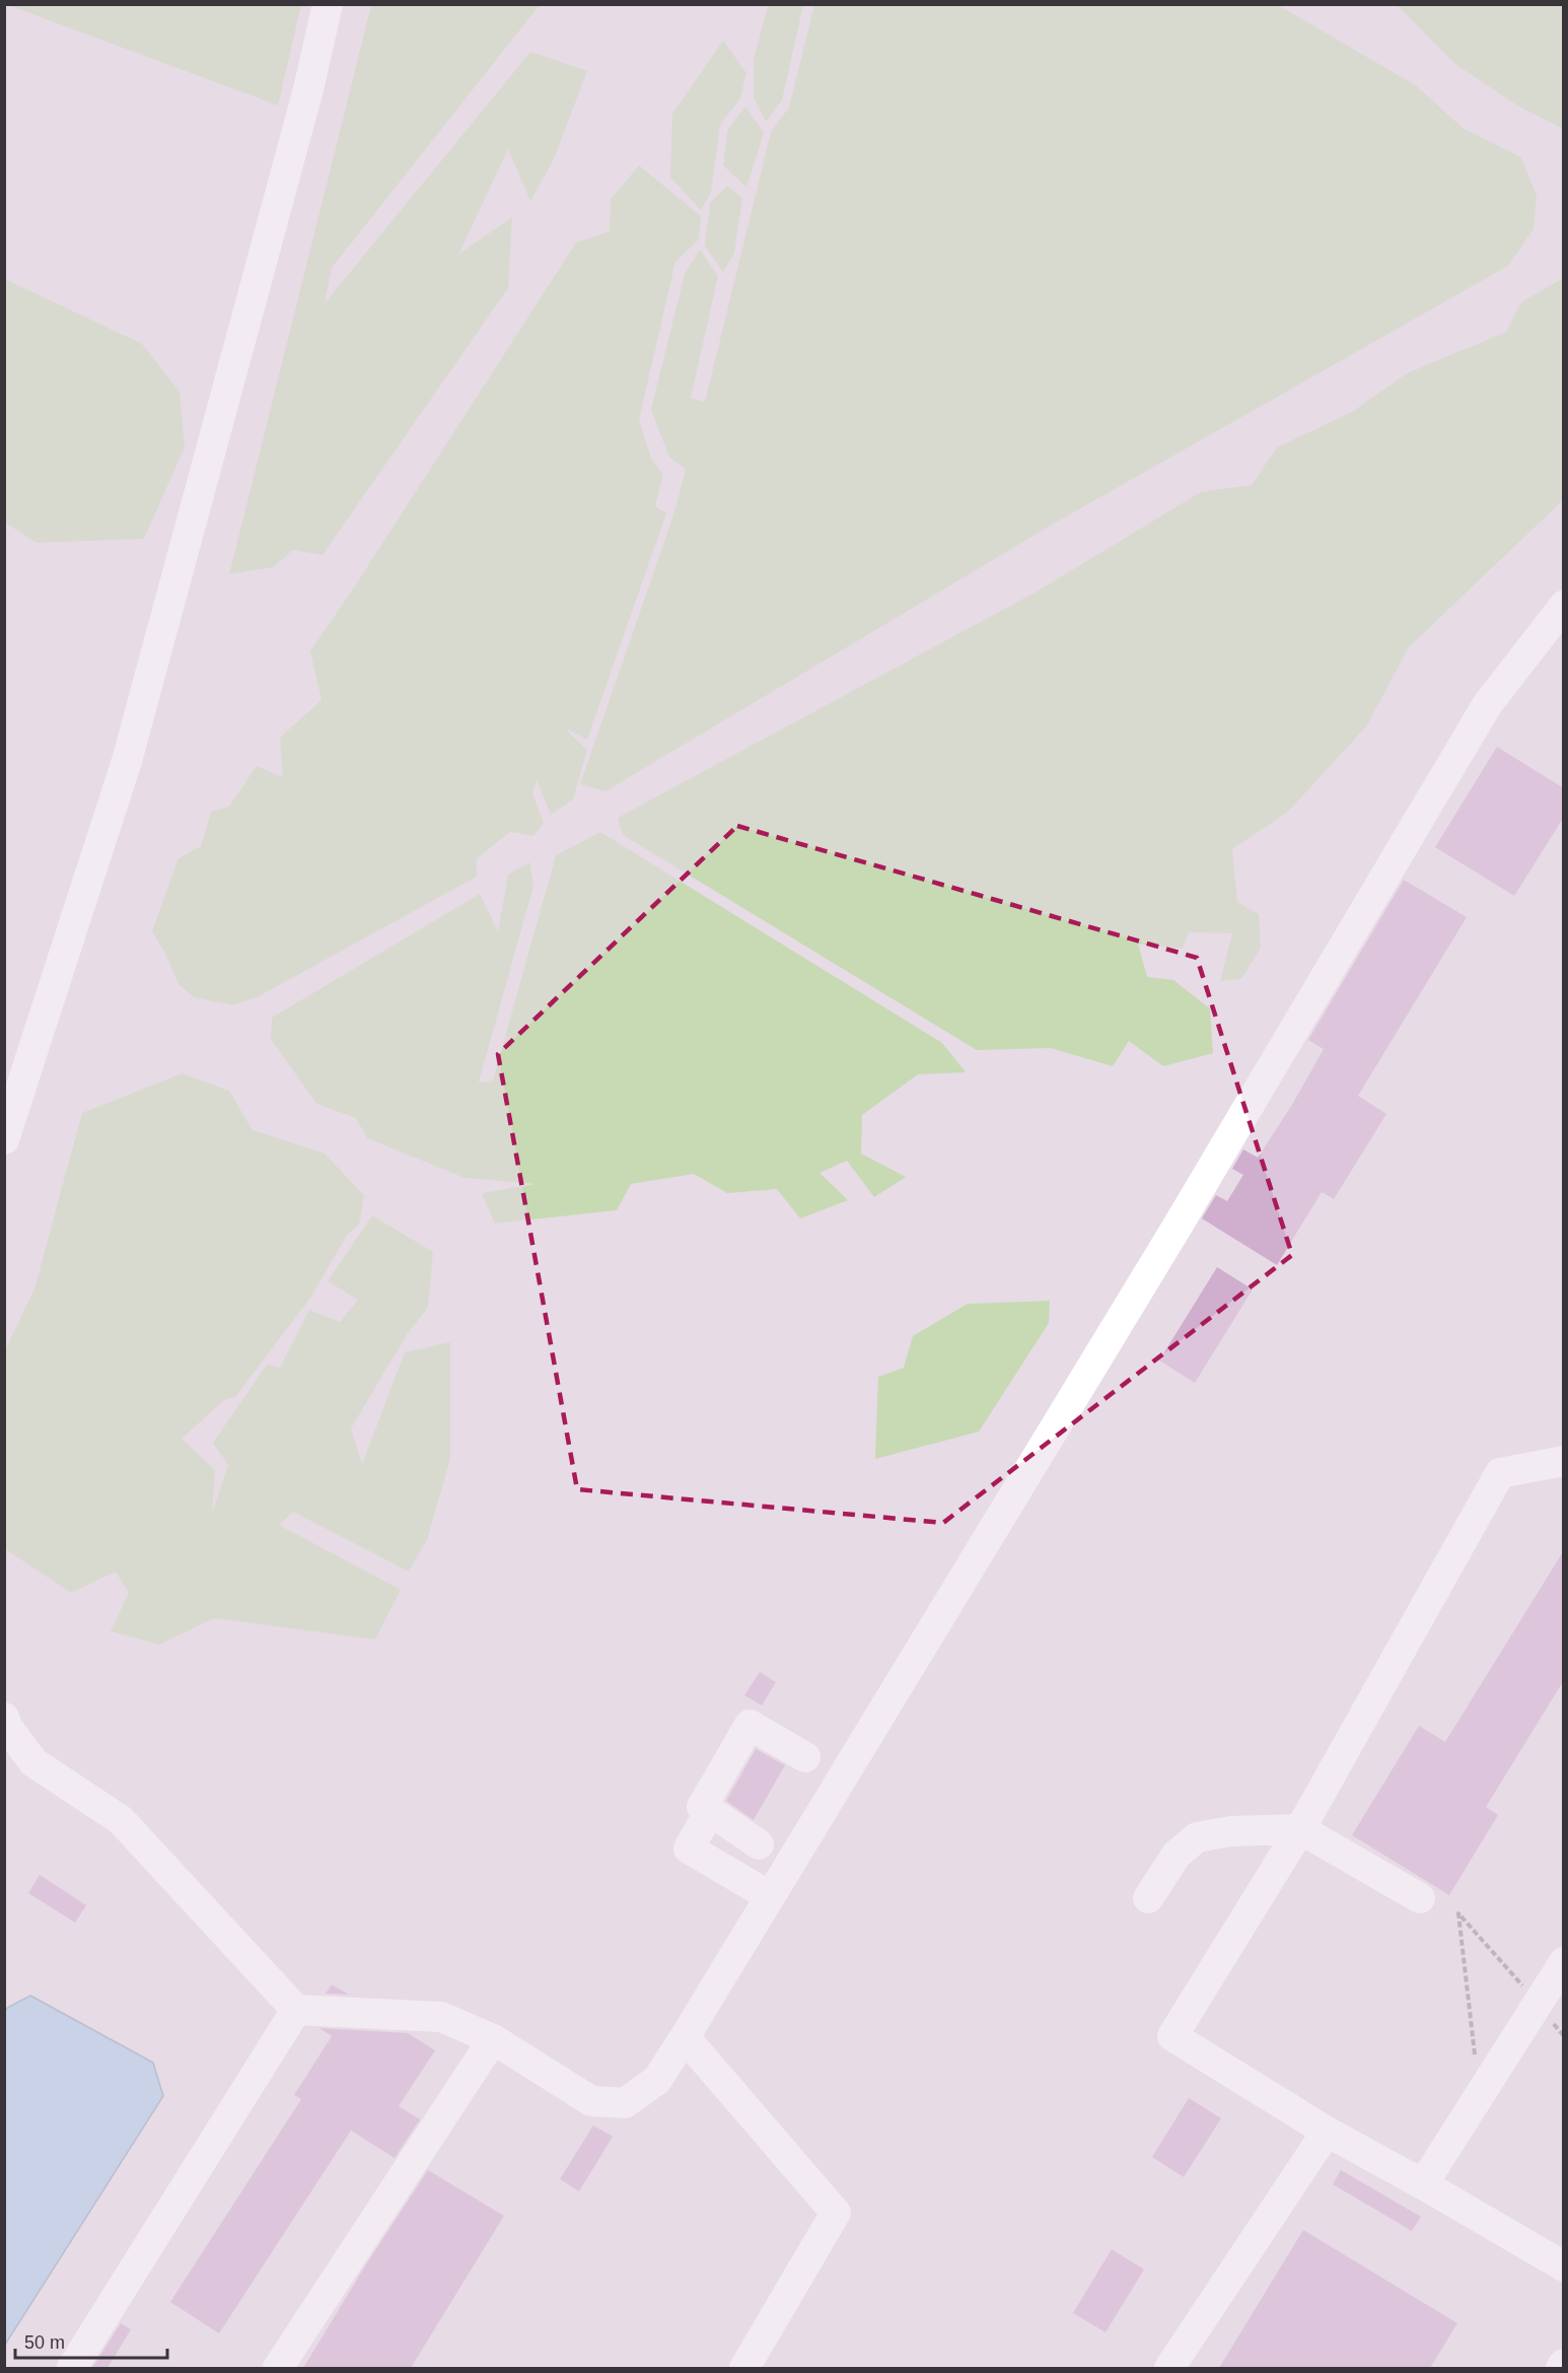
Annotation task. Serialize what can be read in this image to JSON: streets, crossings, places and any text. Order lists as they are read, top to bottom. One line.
{"scale_bar":"50 m"}
